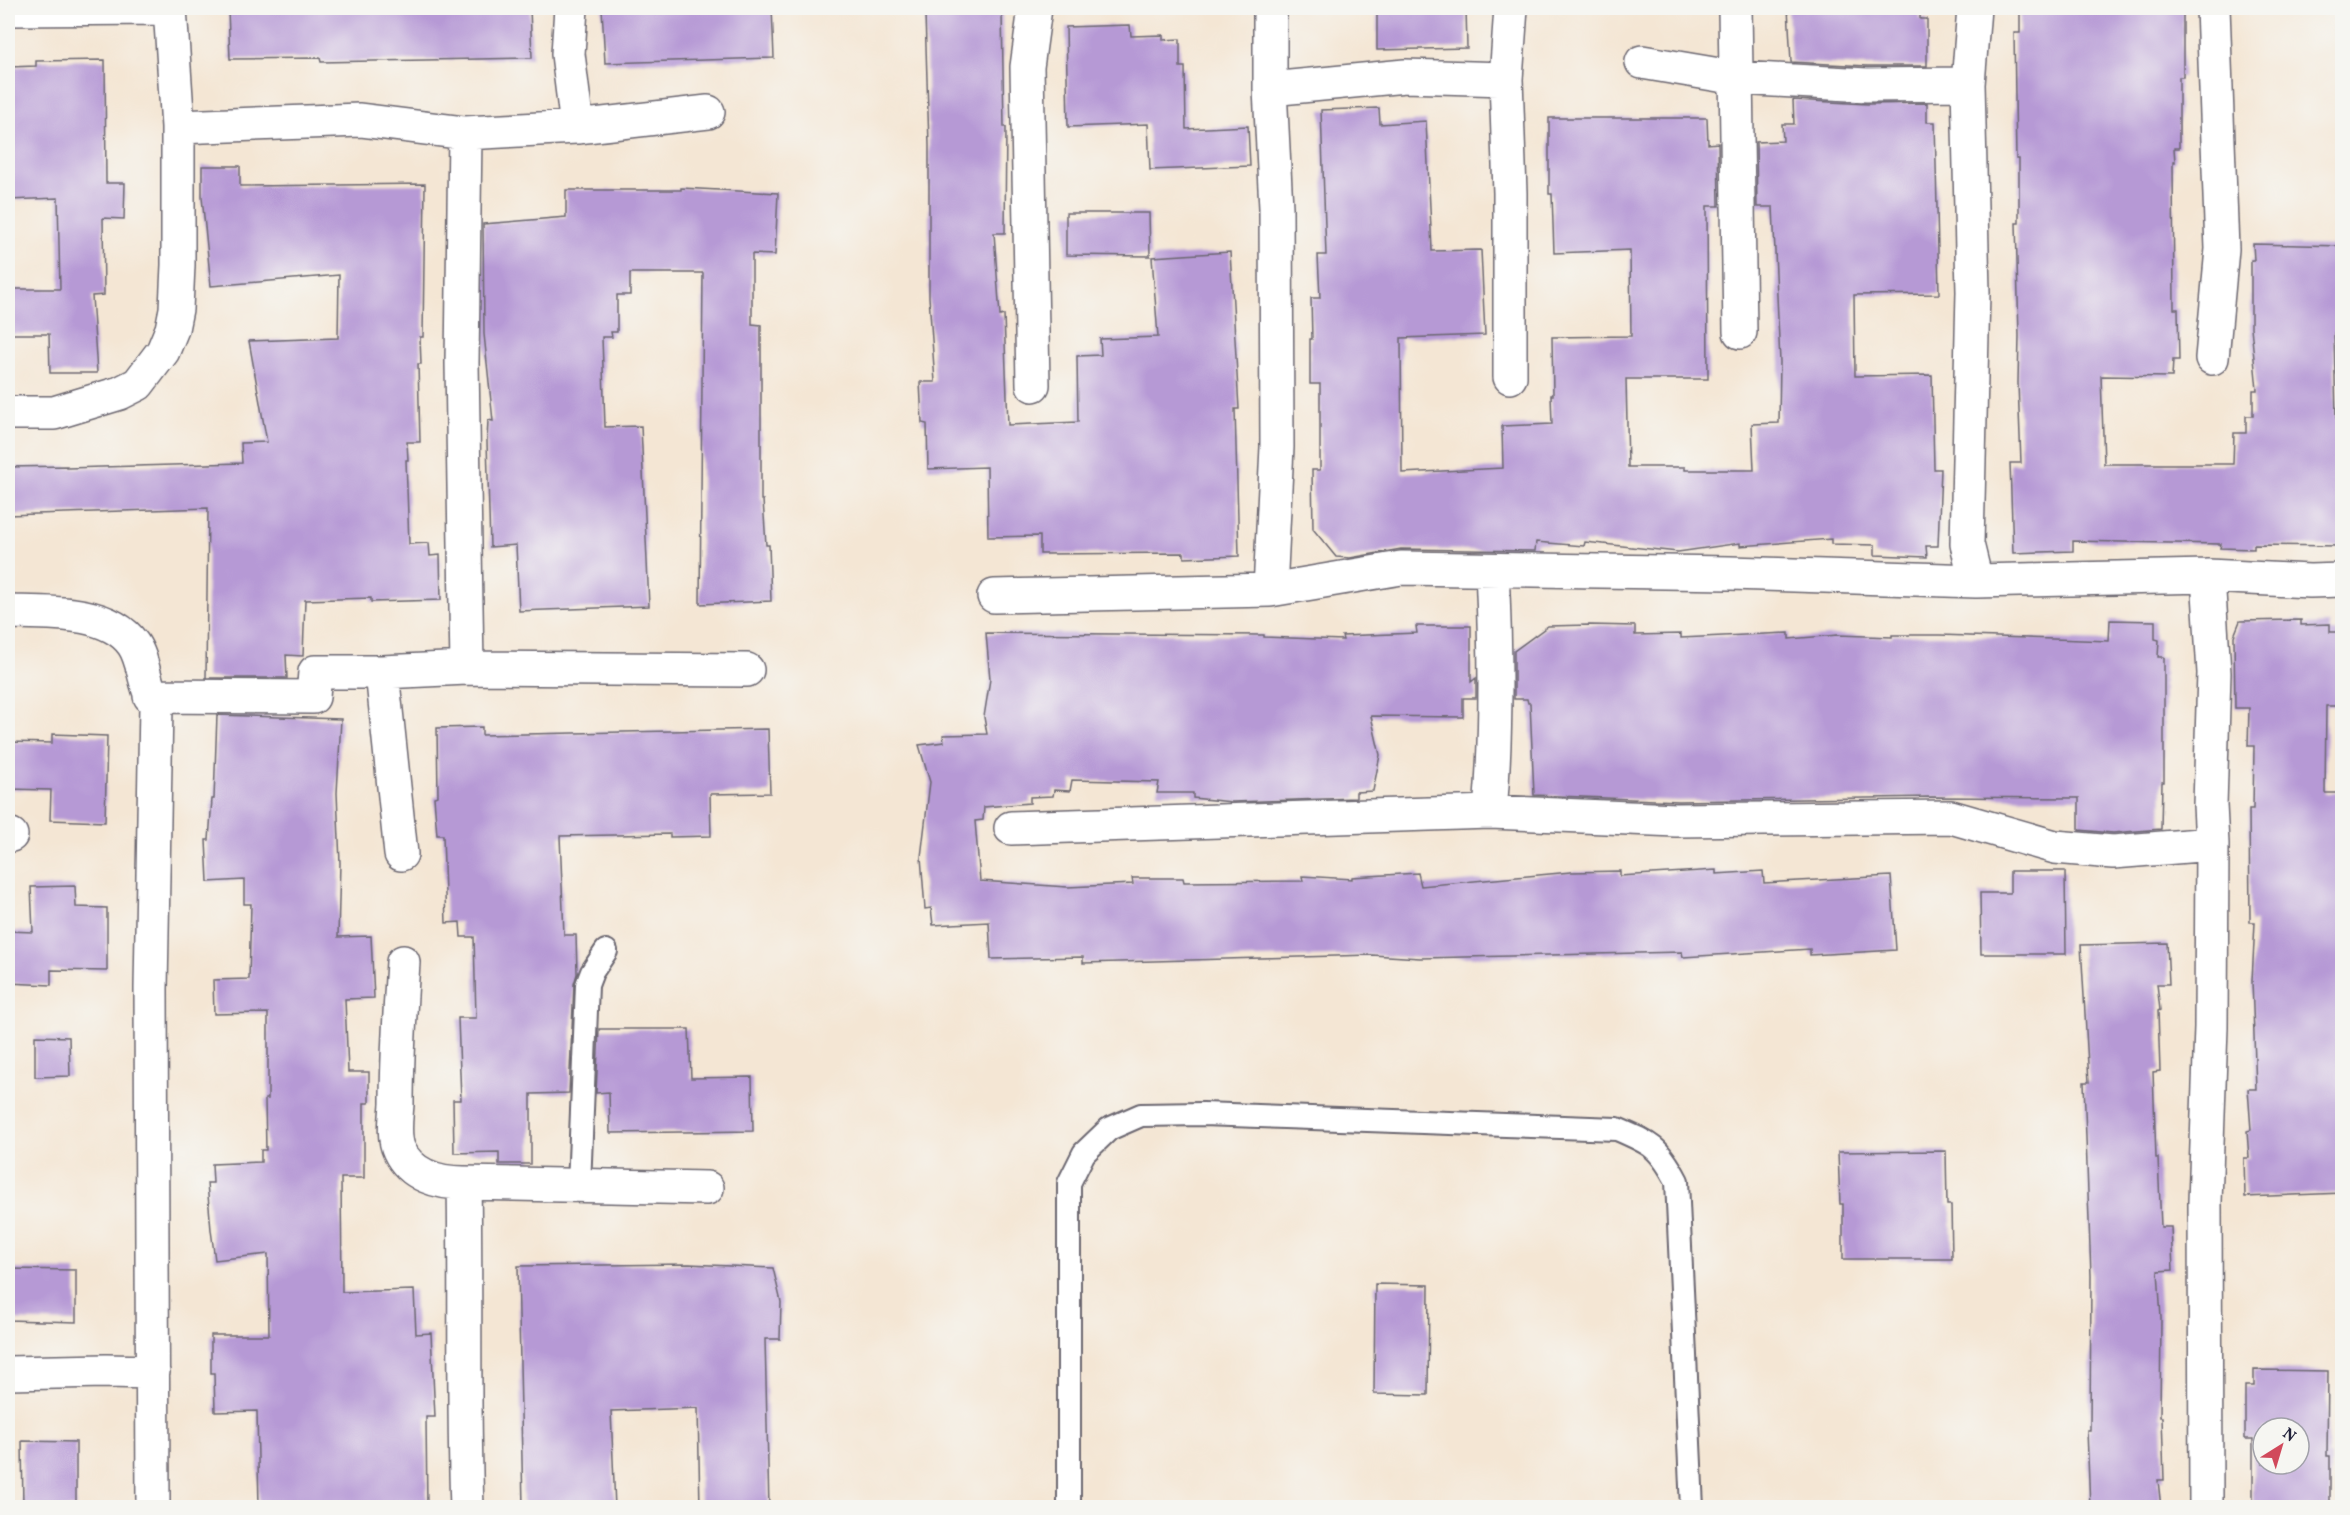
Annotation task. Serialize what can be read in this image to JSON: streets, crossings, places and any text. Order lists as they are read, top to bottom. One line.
{"north":"top right"}
